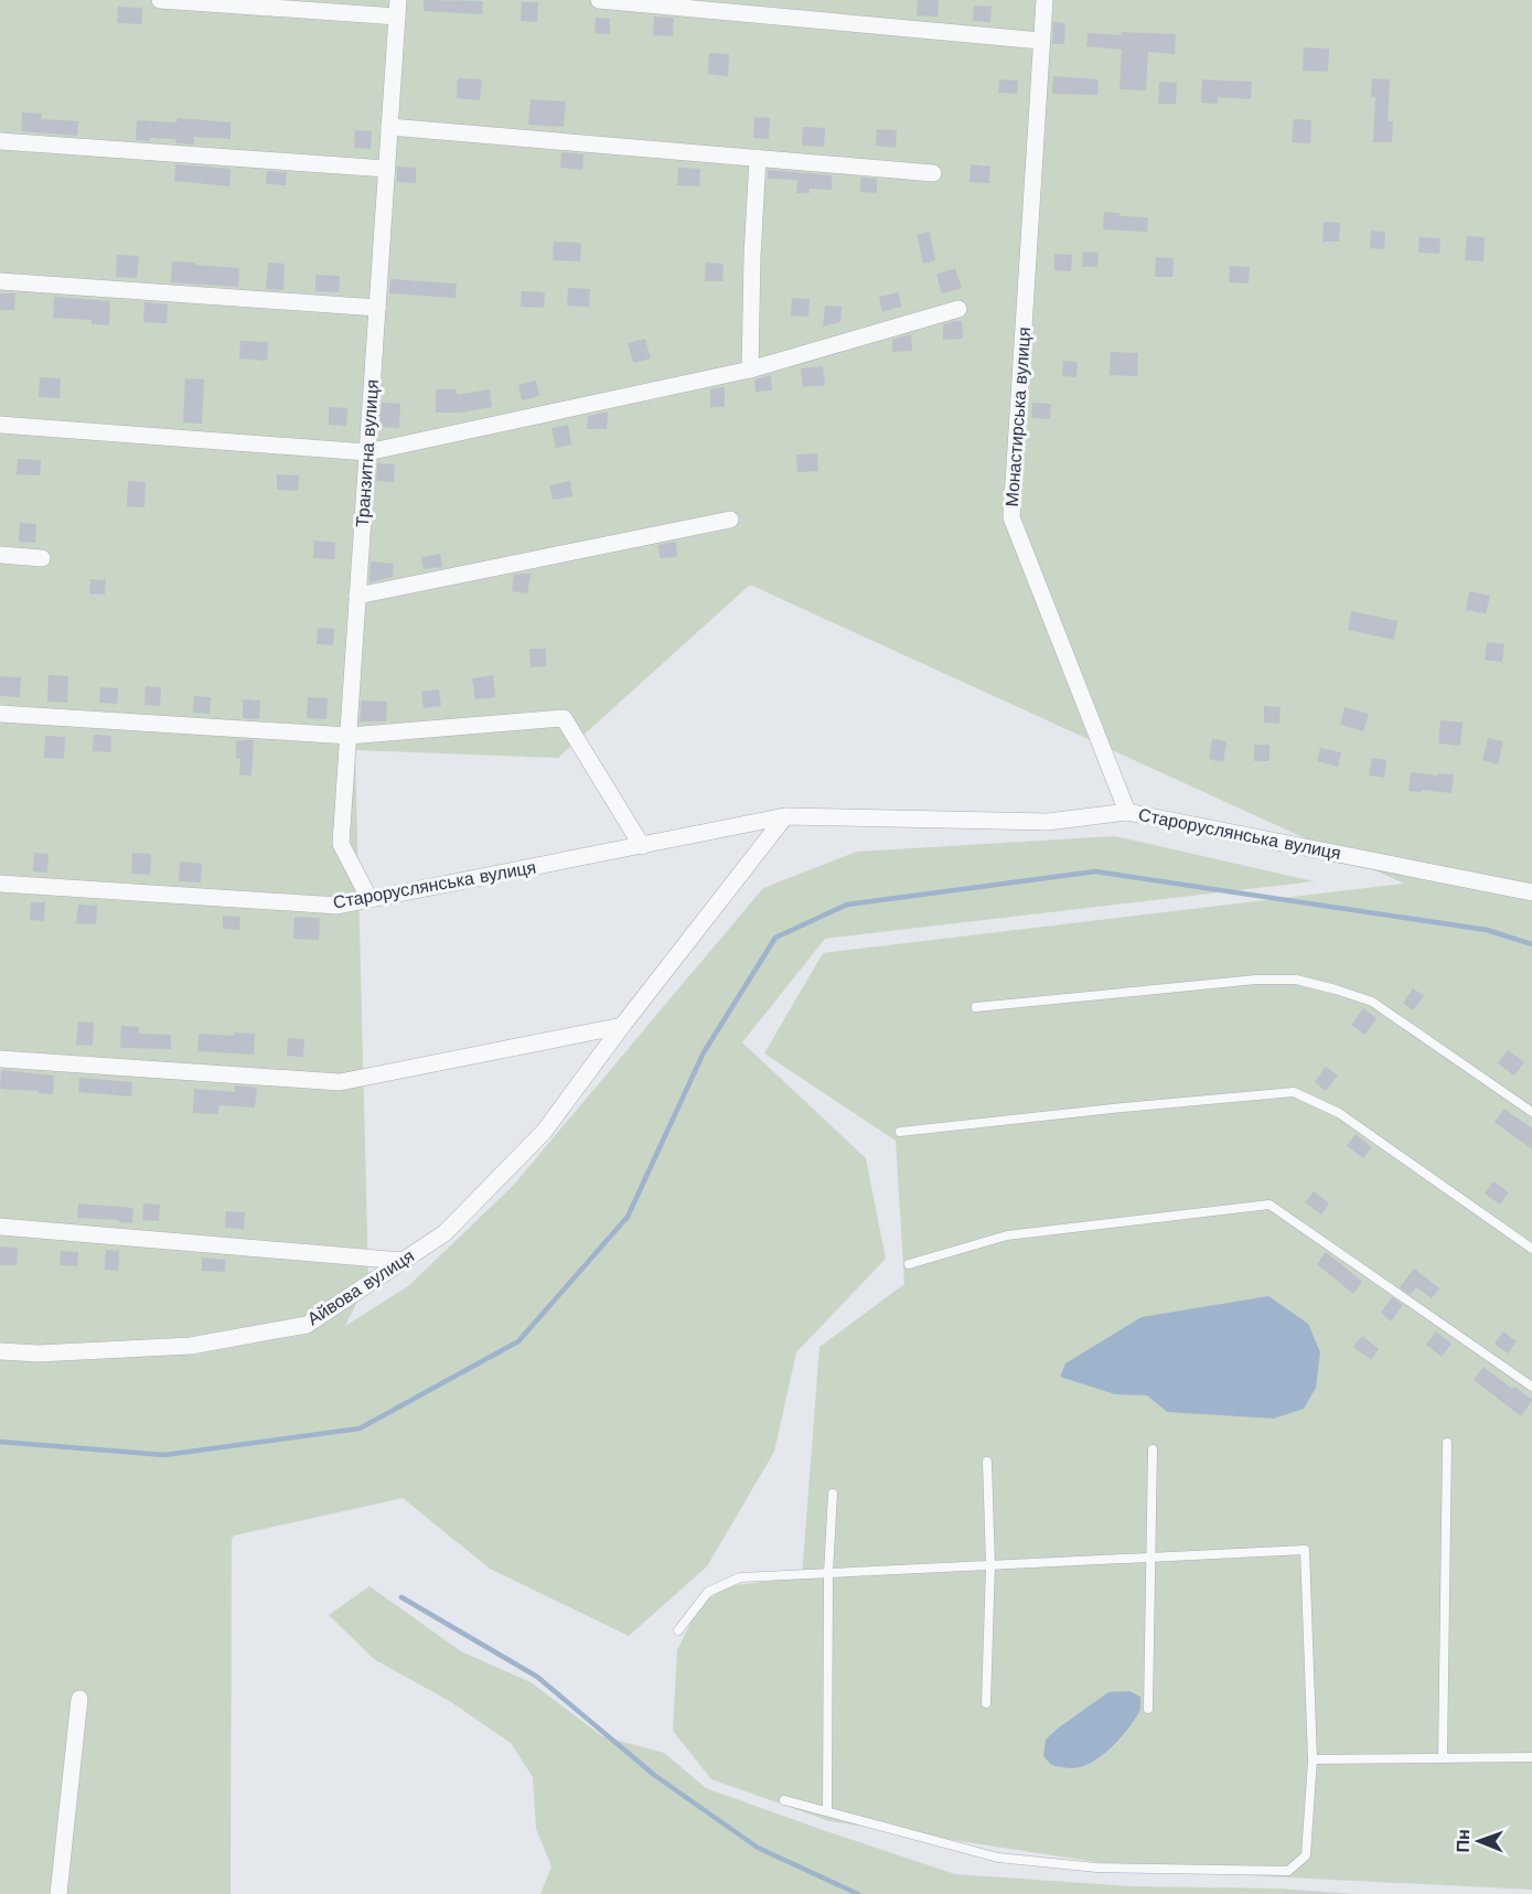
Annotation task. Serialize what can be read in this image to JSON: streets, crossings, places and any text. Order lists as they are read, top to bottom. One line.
{"streets":{"street":["Монастирська вулиця","Транзитна вулиця","Староруслянська вулиця","Айвова вулиця"]},"crossings":[["Монастирська вулиця","Староруслянська вулиця"],["Транзитна вулиця","Староруслянська вулиця"]],"north":"left"}
